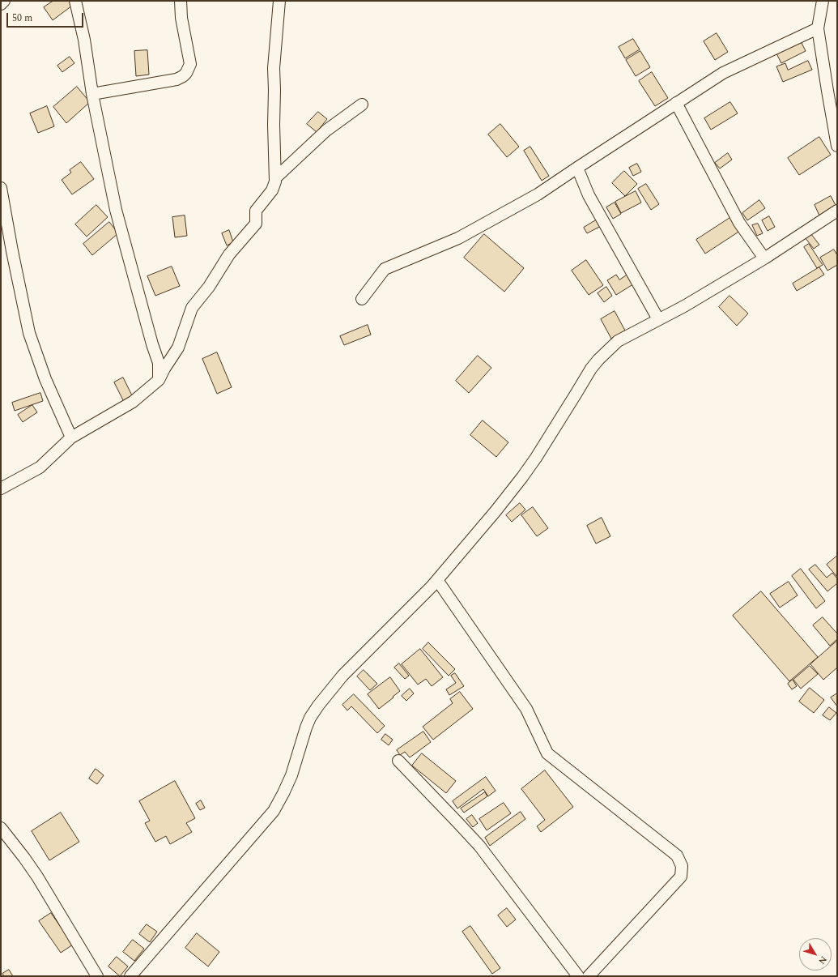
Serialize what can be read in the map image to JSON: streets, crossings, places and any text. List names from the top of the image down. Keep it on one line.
{"scale_bar":"50 m","north":"bottom right"}
